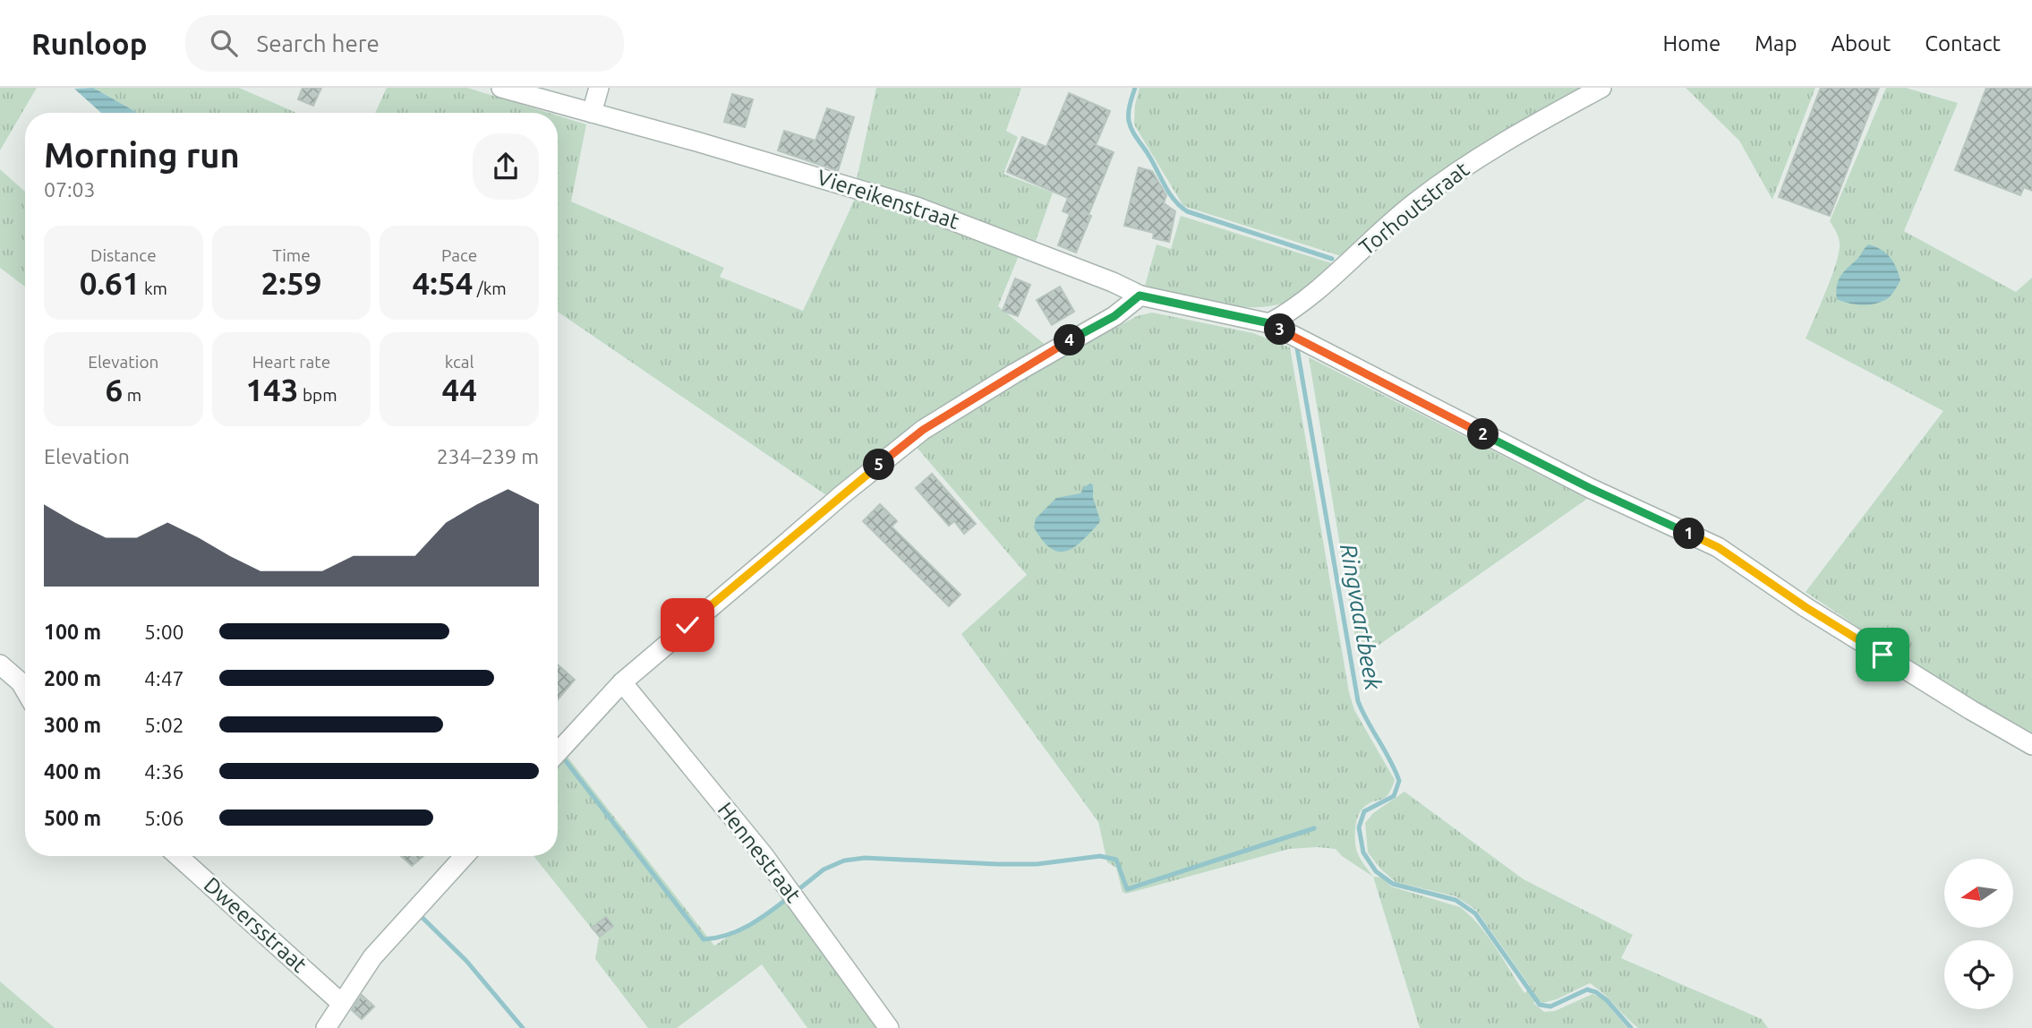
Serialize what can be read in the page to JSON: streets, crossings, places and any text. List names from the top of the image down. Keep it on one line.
{"streets":{"street":["Viereikenstraat","Torhoutstraat","Hennestraat","Dweersstraat"]},"crossings":[["Viereikenstraat","Torhoutstraat"]],"water":["Ringvaartbeek"],"north":"left","page":{"header":"Runloop","search":"Search here","nav":["Home","Map","About","Contact"],"heading":["Morning run","07:03"],"stats":[["Distance","0.61 km"],["Time","2:59"],["Pace","4:54 /km"],["Elevation","6 m"],["Heart rate","143 bpm"],["kcal","44"]],"pins":["3","4","2","5","1"],"chart":["Elevation","234–239 m"],"list":[{"name":"100 m","note":"5:00"},{"name":"200 m","note":"4:47"},{"name":"300 m","note":"5:02"},{"name":"400 m","note":"4:36"},{"name":"500 m","note":"5:06"}]}}
